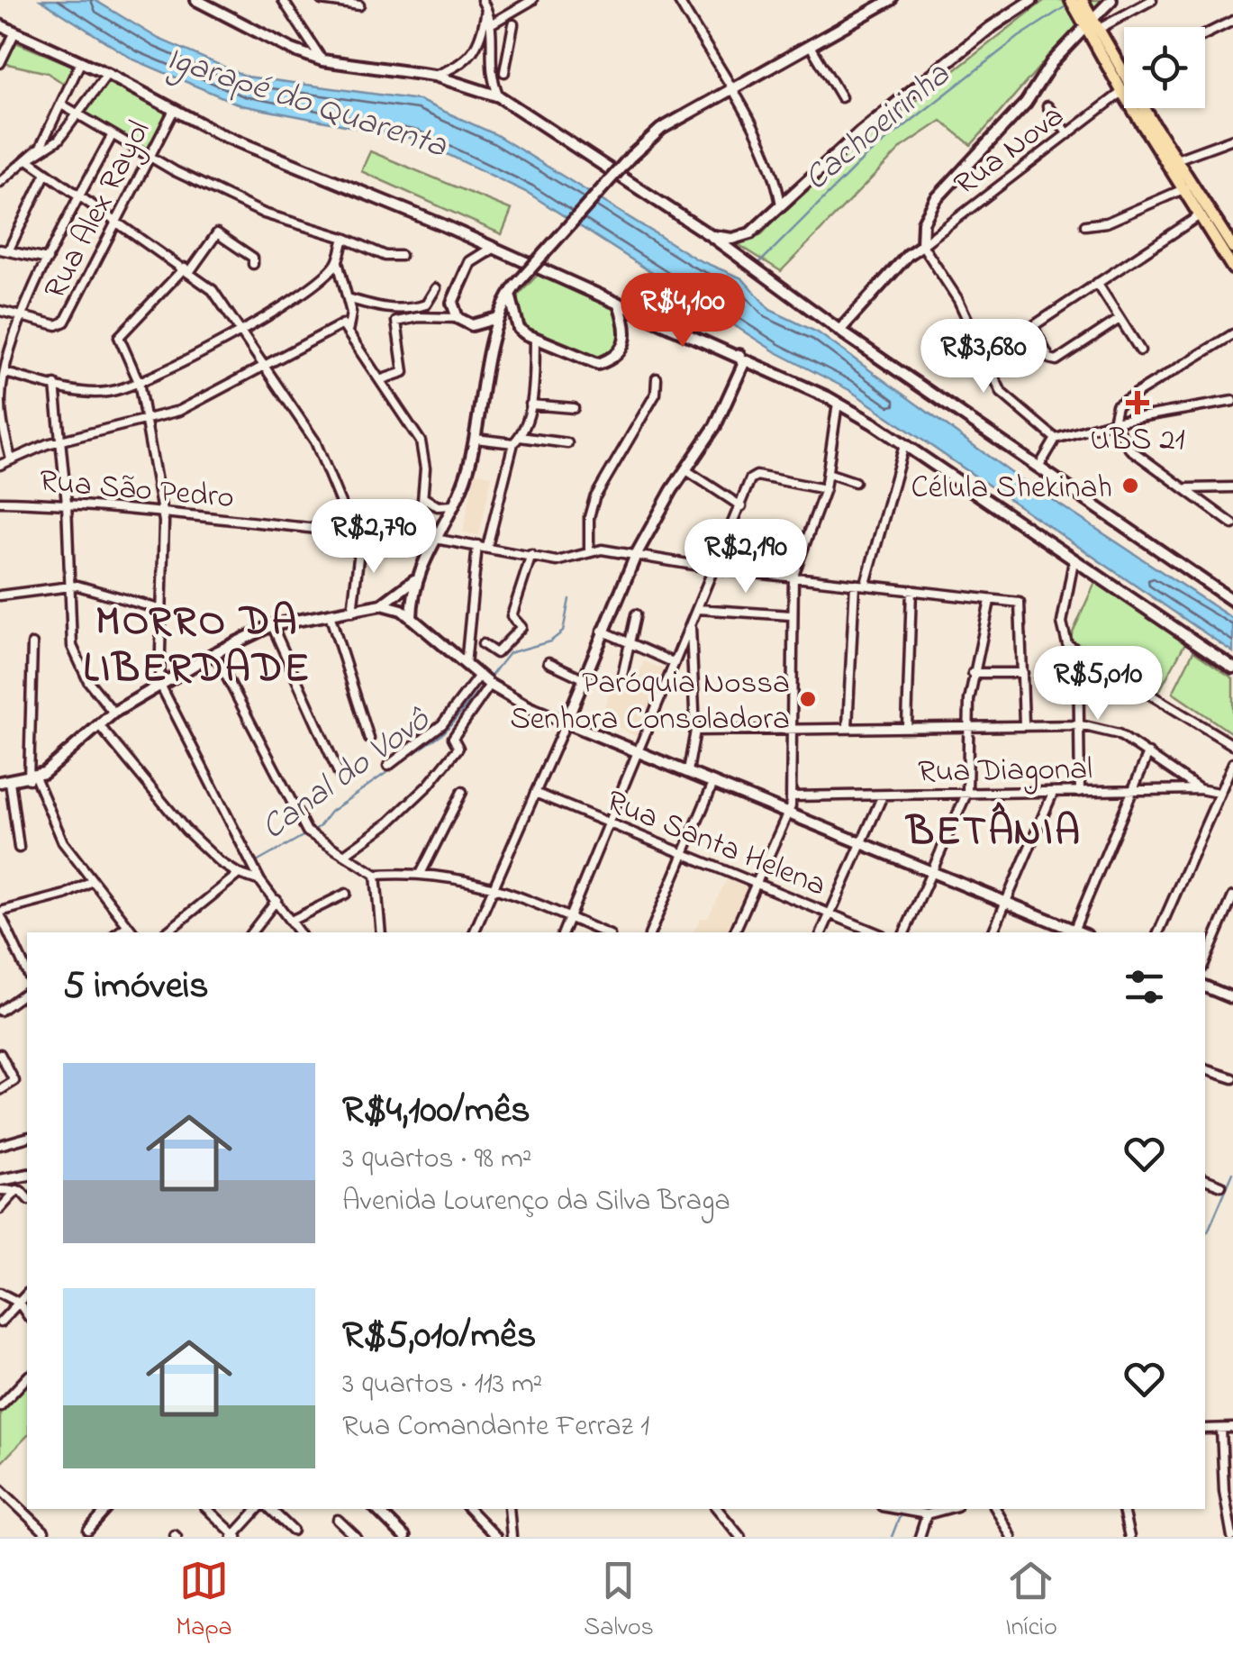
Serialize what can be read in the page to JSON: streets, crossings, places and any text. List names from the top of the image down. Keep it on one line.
{"streets":{"street":["Rua Nova","Rua Alex Rayol","Rua São Pedro","Rua Diagonal","Rua Santa Helena"]},"districts":["MORRO DA LIBERDADE","BETÂNIA"],"water":["Igarapé do Quarenta","Cachoeirinha","Canal do Vovô"],"places":{"health":["UBS 21"],"other":["Célula Shekinah","Paróquia Nossa Senhora Consoladora"]},"page":{"price":["R$4,100","R$3,680","R$2,790","R$2,190","R$5,010"],"heading":"5 imóveis","list":[{"name":"R$4,100/mês","note":"3 quartos · 98 m² · Avenida Lourenço da Silva Braga"},{"name":"R$5,010/mês","note":"3 quartos · 113 m² · Rua Comandante Ferraz 1"}],"tabs":["Mapa","Salvos","Início"]}}
